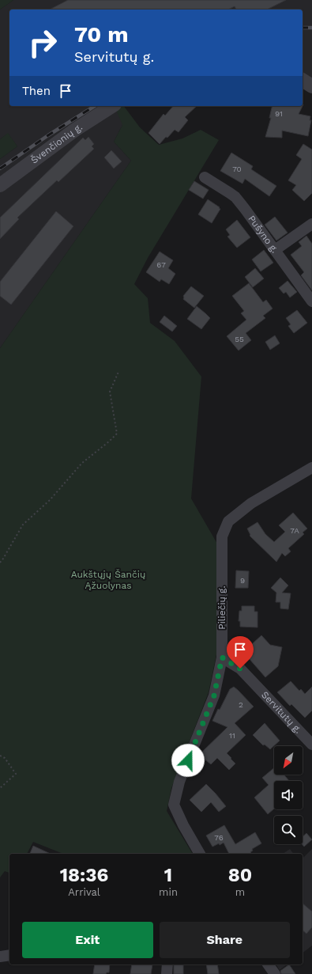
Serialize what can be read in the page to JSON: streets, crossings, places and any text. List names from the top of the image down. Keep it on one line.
{"streets":{"street":["Švenčionių g.","Pušyno g.","Piliečių g.","Servitutų g."]},"crossings":[["Piliečių g.","Servitutų g."]],"parks":["Aukštųjų Šančių Ąžuolynas"],"house_numbers":["91","70","67","55","7A","9","2","11","76"],"north":"bottom left","page":{"turn":["70 m","Servitutų g."],"then":"Then","eta":["18:36","Arrival","1","min","80","m"],"buttons":["Exit","Share"]}}
